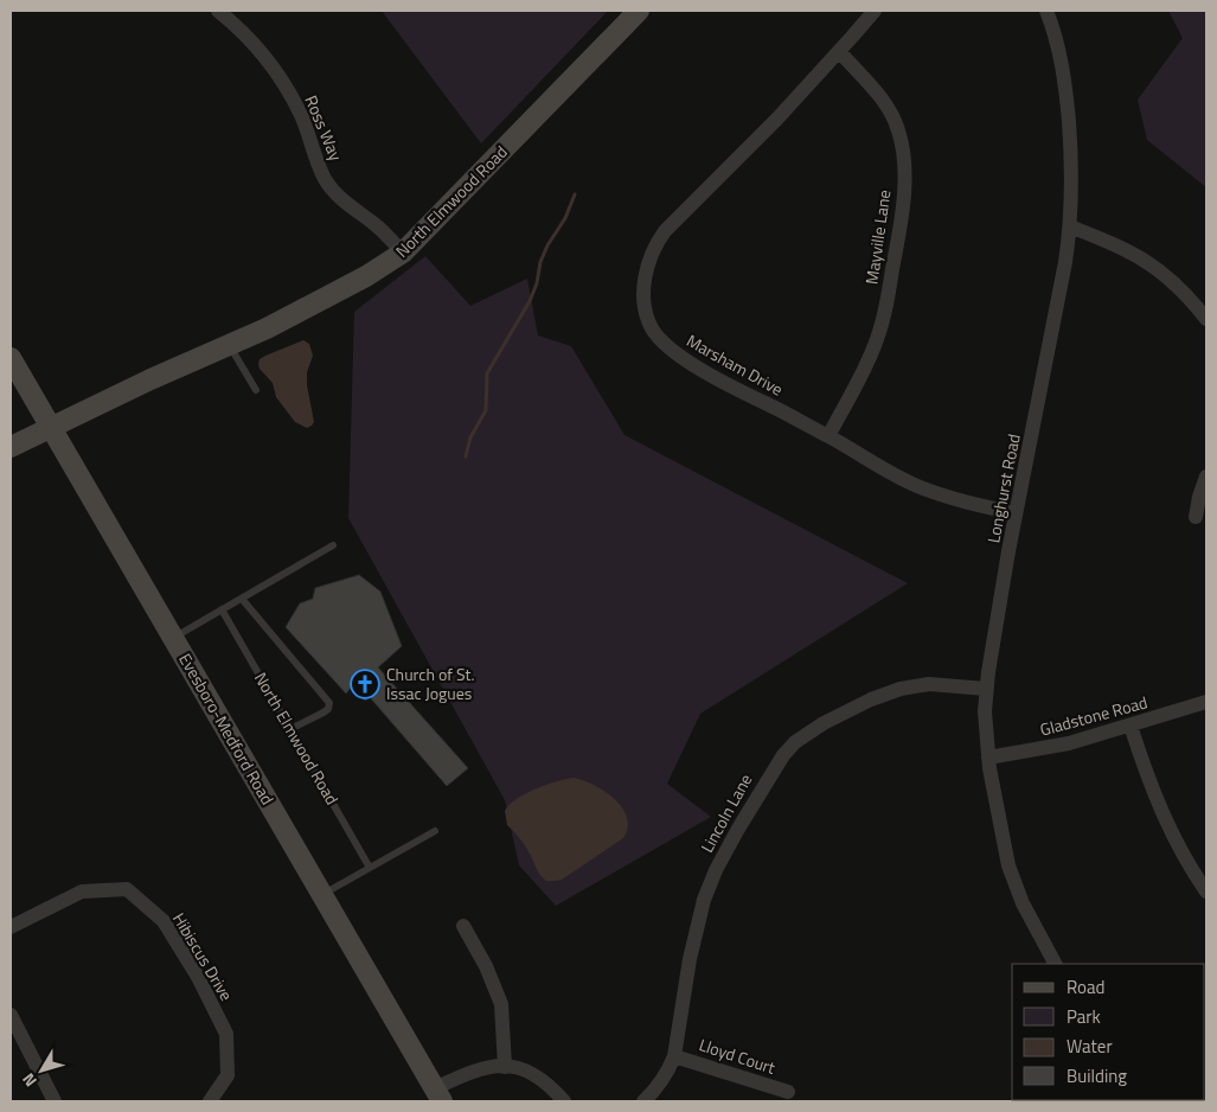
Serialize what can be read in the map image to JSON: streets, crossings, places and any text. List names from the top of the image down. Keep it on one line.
{"streets":{"street":["Ross Way","North Elmwood Road","Mayville Lane","Marsham Drive","Longhurst Road","Gladstone Road","Evesboro-Medford Road","Lincoln Lane","Hibiscus Drive","Lloyd Court"]},"crossings":[["Ross Way","North Elmwood Road"],["North Elmwood Road","Evesboro-Medford Road"],["Mayville Lane","Marsham Drive"],["Marsham Drive","Longhurst Road"],["Longhurst Road","Gladstone Road"],["Longhurst Road","Lincoln Lane"],["Lincoln Lane","Lloyd Court"]],"places":{"church":["Church of St. Issac Jogues"]},"legend":["Road","Park","Water","Building"],"north":"bottom left"}
